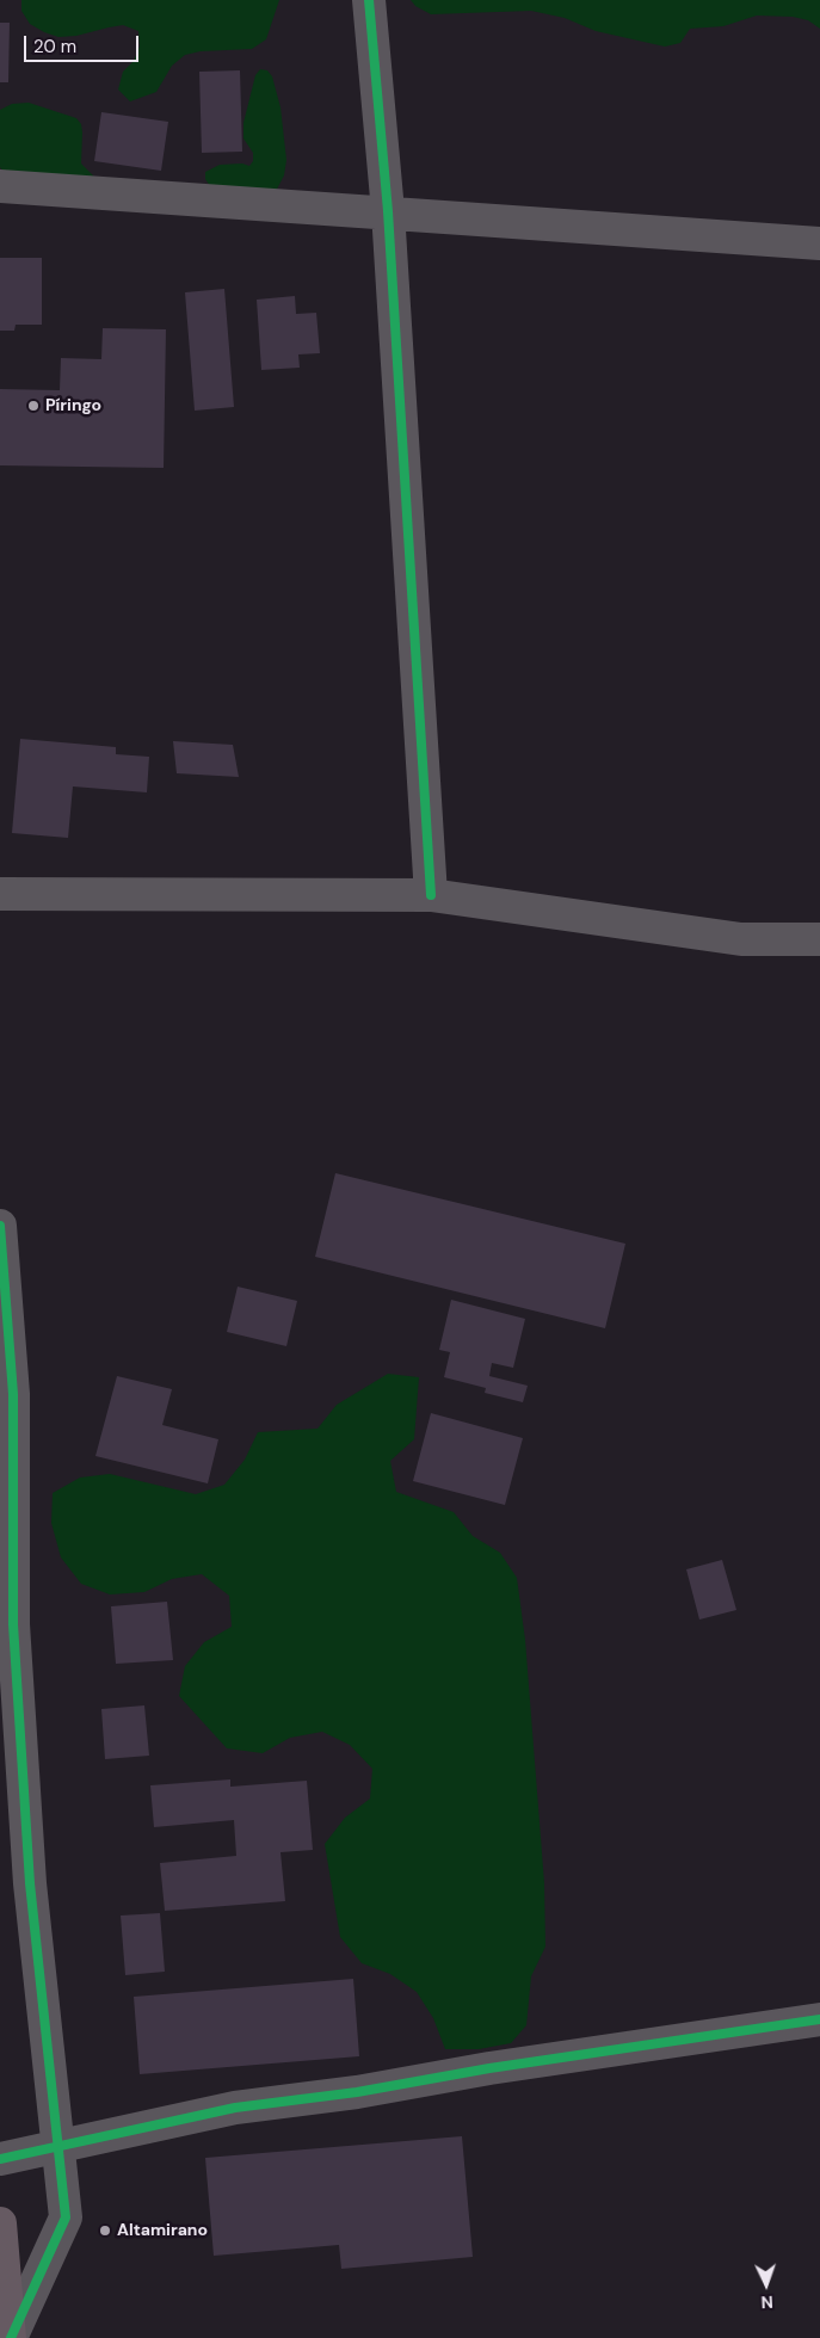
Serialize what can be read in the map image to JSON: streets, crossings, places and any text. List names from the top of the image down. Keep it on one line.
{"places":["Píringo","Altamirano"],"scale_bar":"20 m","north":"bottom"}
